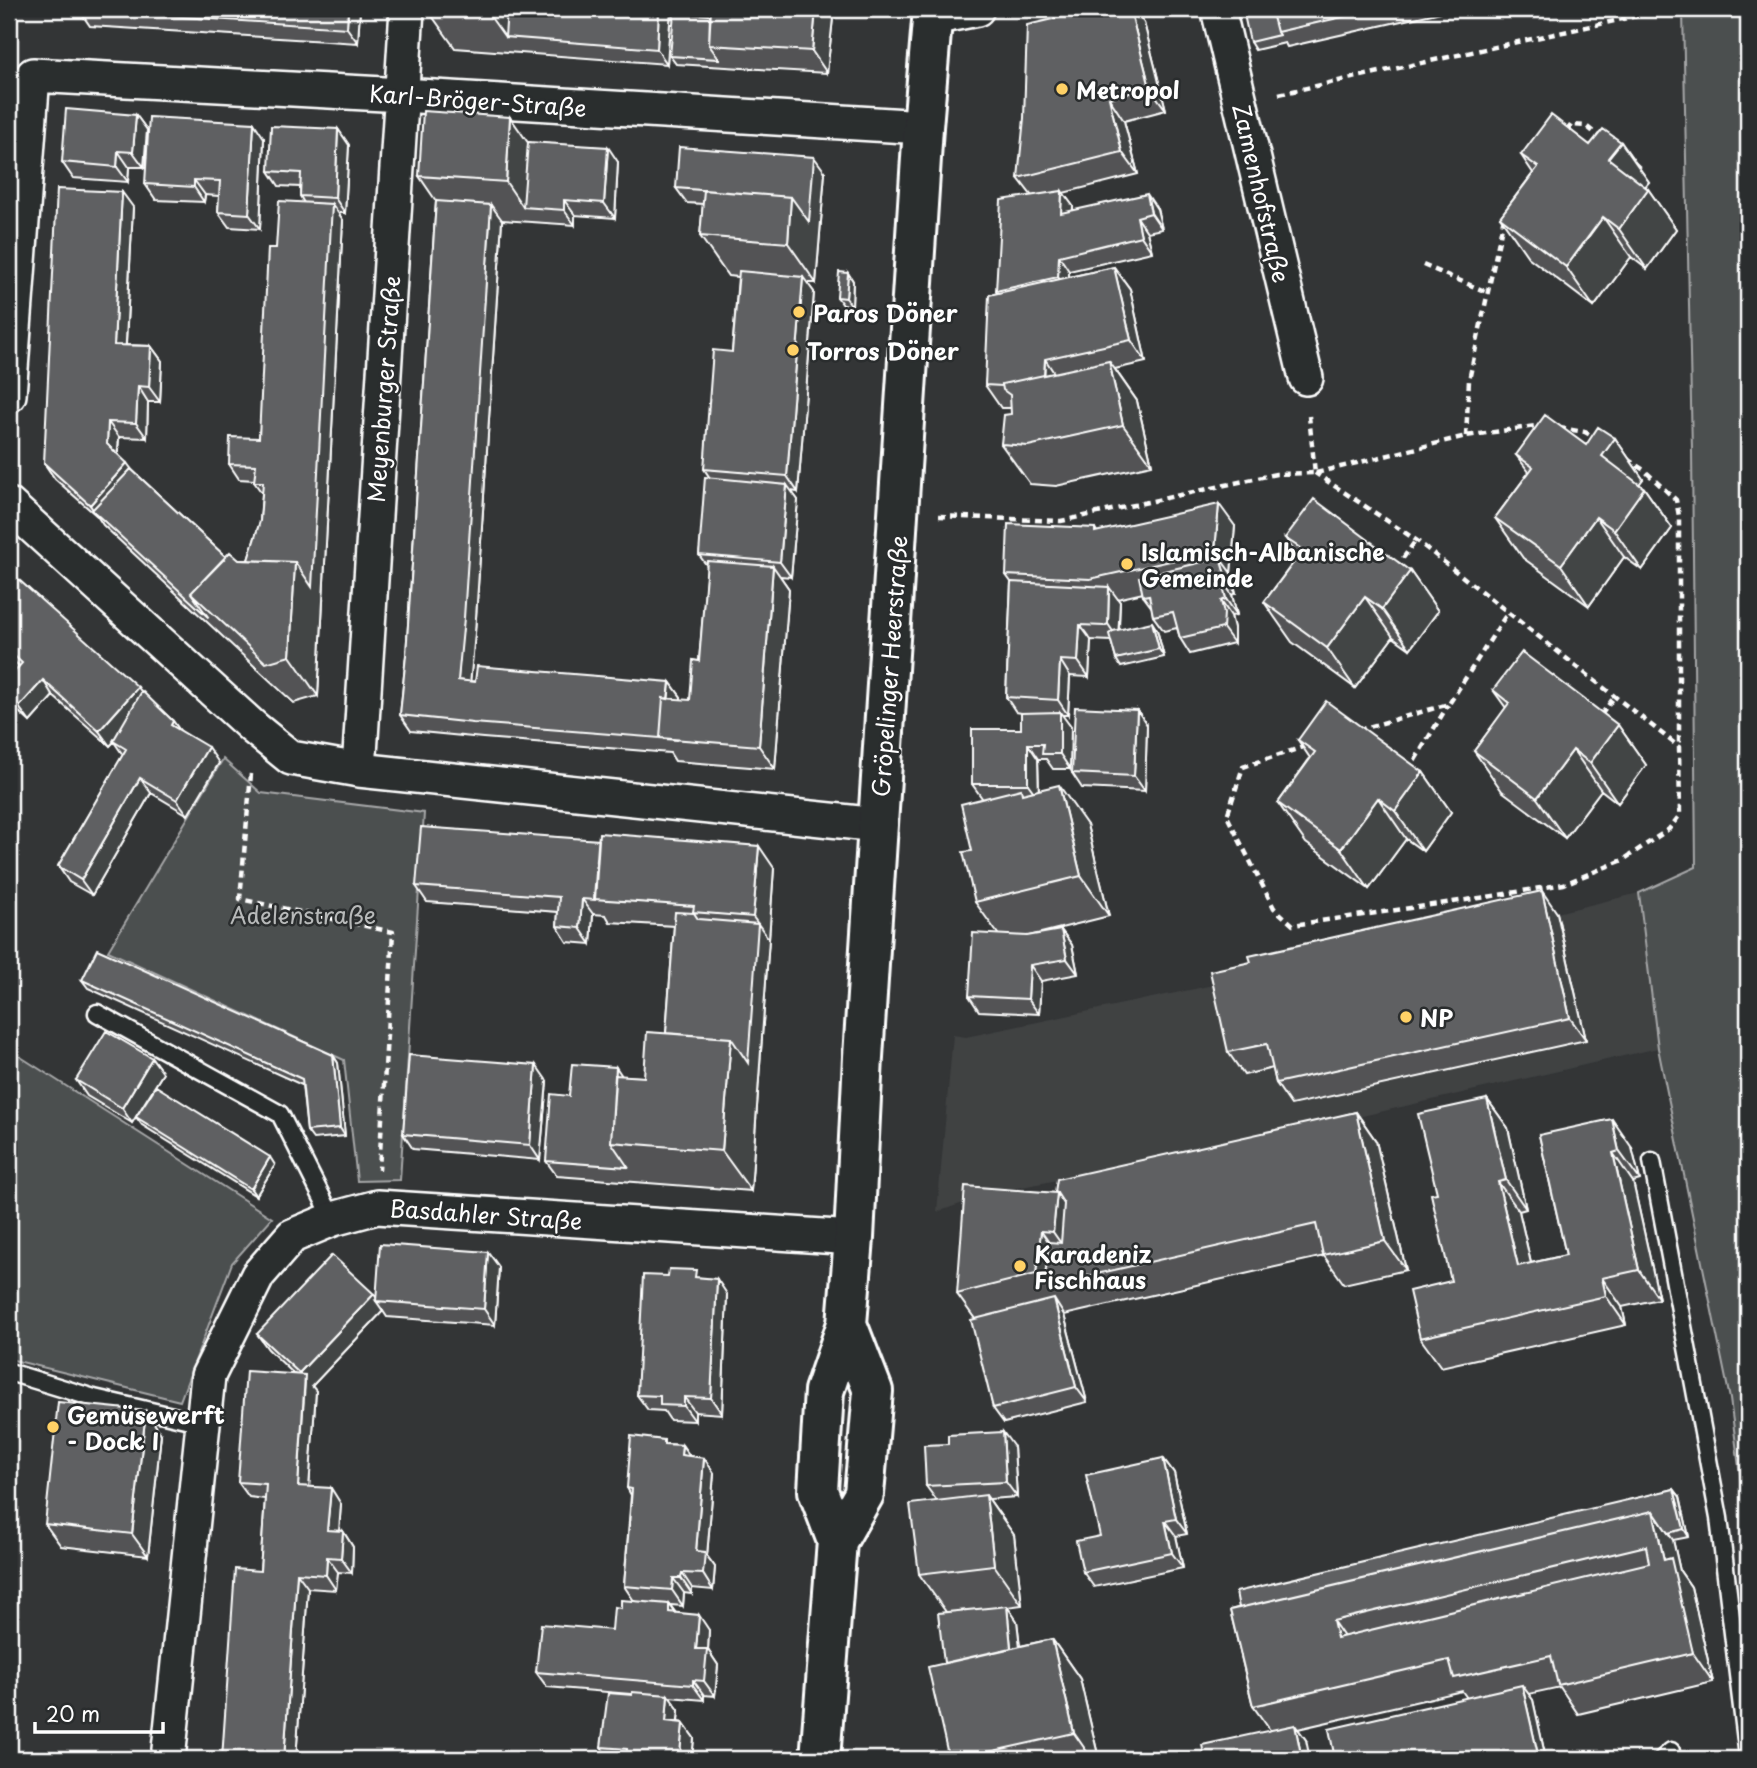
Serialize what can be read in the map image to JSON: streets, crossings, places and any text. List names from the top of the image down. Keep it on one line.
{"streets":{"main road":["Gröpelinger Heerstraße"],"street":["Karl-Bröger-Straße","Zamenhofstraße","Meyenburger Straße","Basdahler Straße"]},"crossings":[["Karl-Bröger-Straße","Meyenburger Straße"],["Karl-Bröger-Straße","Gröpelinger Heerstraße"],["Gröpelinger Heerstraße","Basdahler Straße"]],"parks":["Adelenstraße"],"places":["Metropol","Paros Döner","Torros Döner","Islamisch-Albanische Gemeinde","NP","Karadeniz Fischhaus","Gemüsewerft - Dock I"],"scale_bar":"20 m"}
